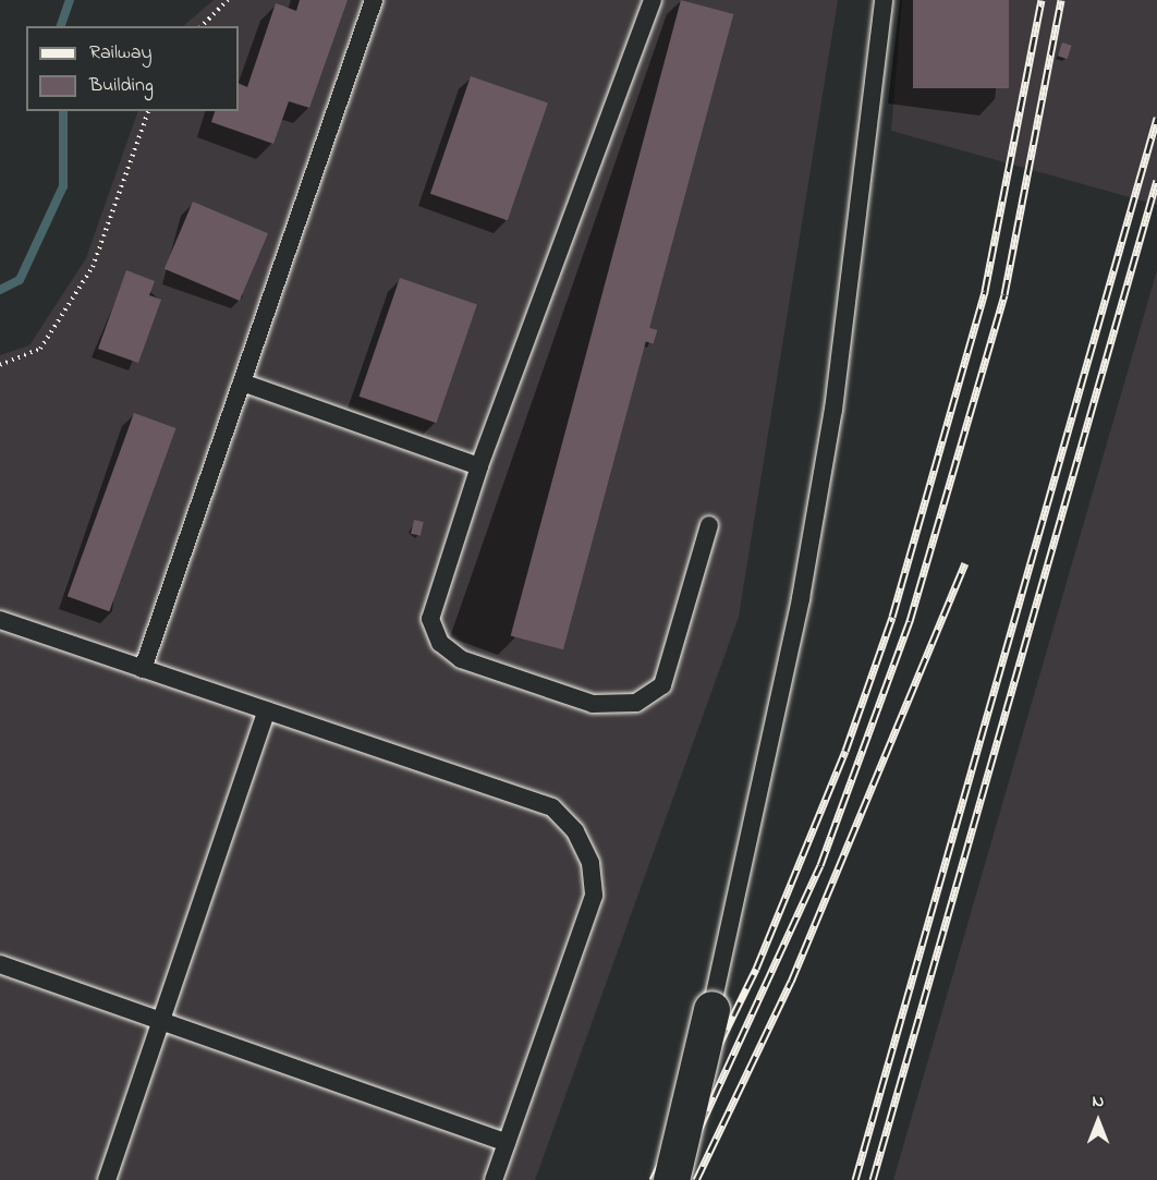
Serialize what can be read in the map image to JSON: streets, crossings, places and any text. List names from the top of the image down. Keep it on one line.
{"legend":["Railway","Building"],"north":"top"}
